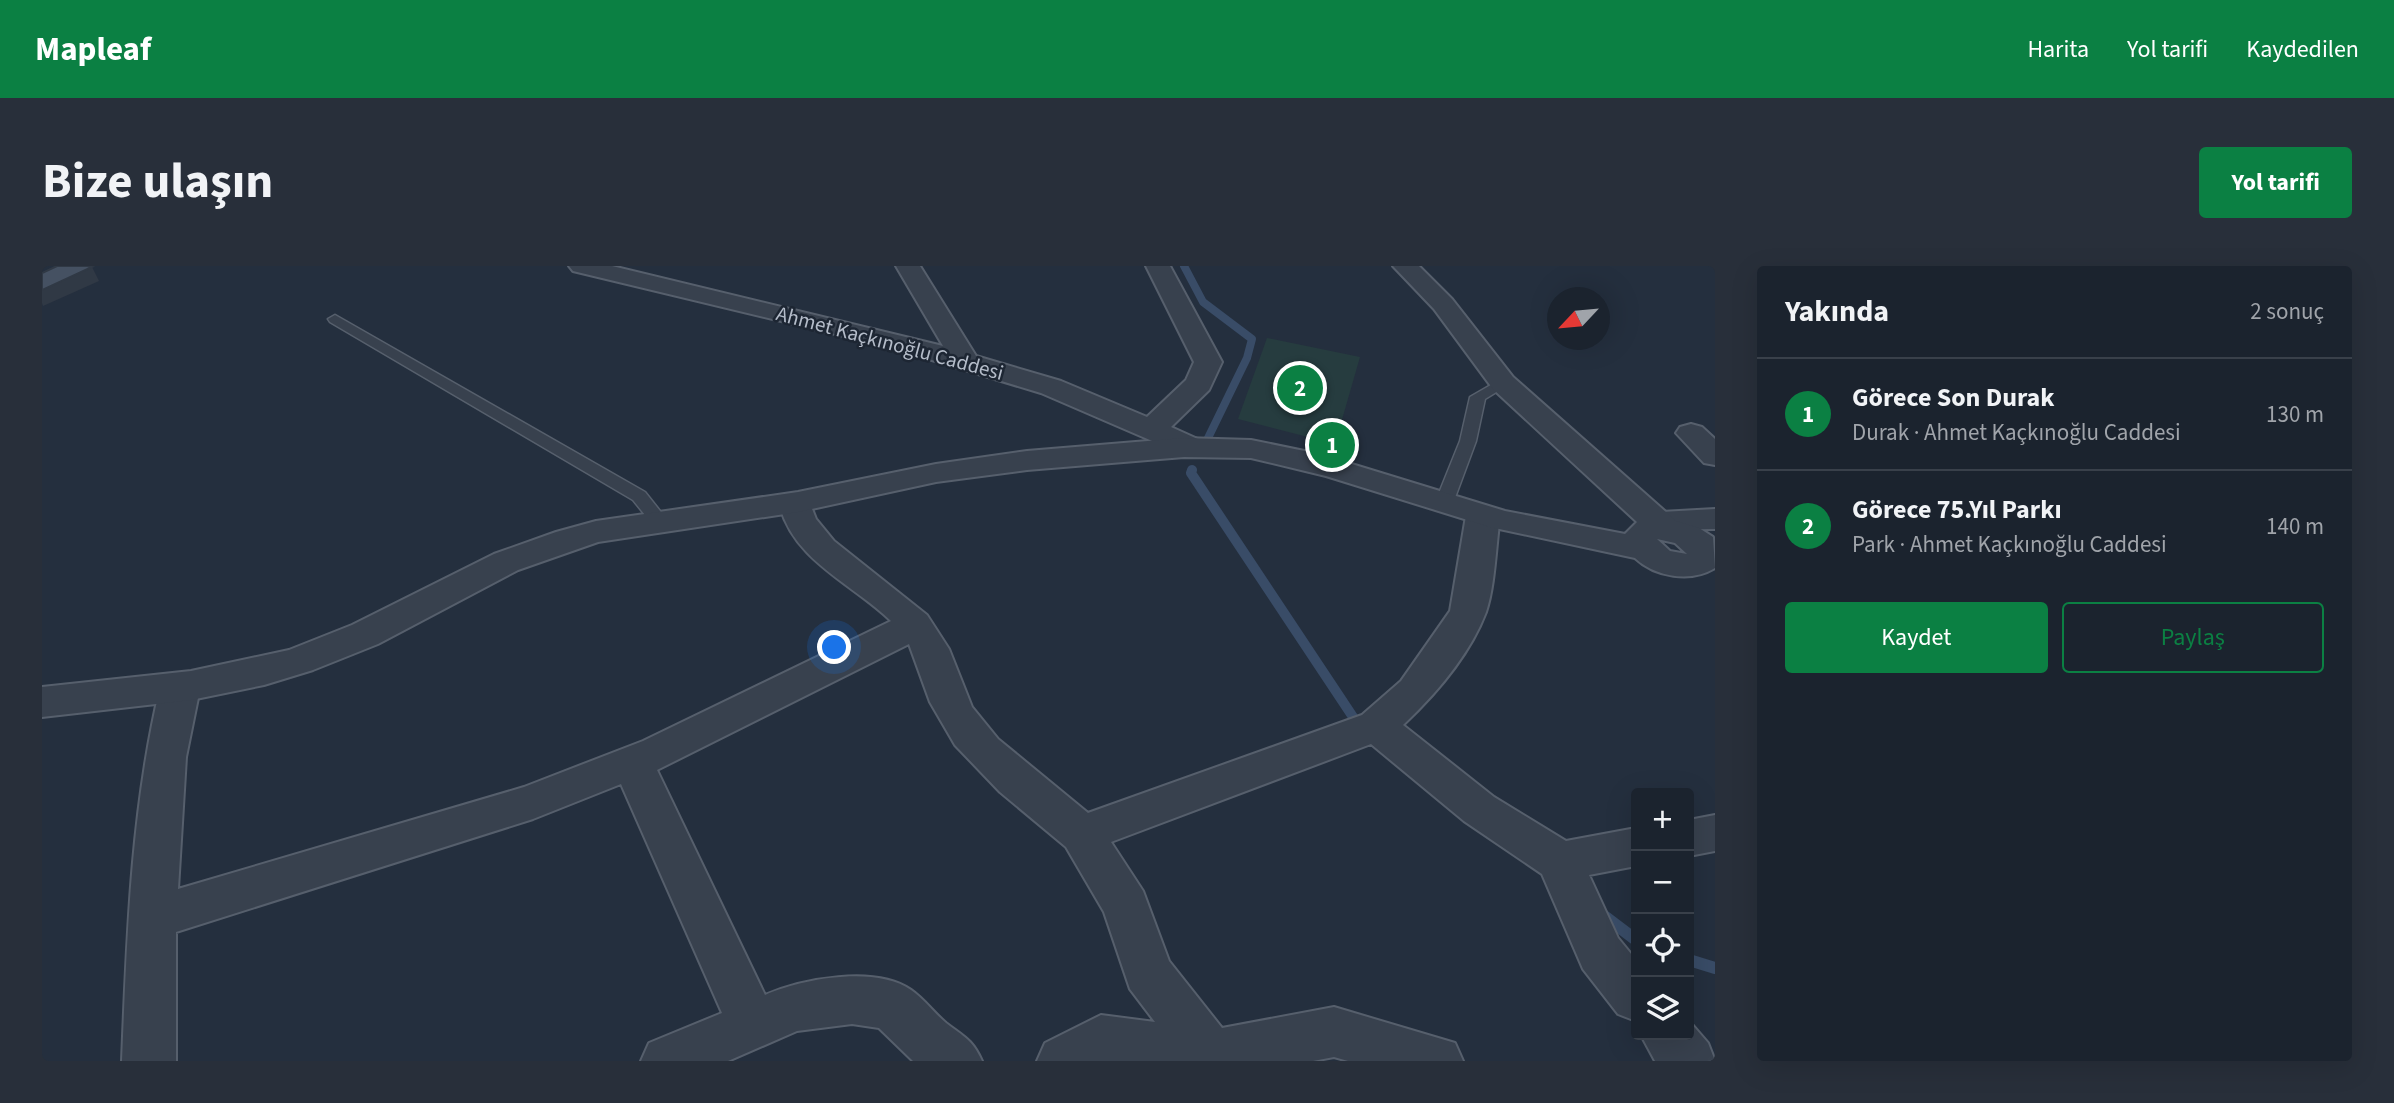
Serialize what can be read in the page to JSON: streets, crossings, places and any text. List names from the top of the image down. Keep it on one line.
{"streets":{"street":["Ahmet Kaçkınoğlu Caddesi"]},"north":"bottom left","page":{"header":"Mapleaf","nav":["Harita","Yol tarifi","Kaydedilen"],"title":"Bize ulaşın","buttons":["Yol tarifi",["Kaydet","Paylaş"]],"heading":["Yakında","2 sonuç"],"list":[{"mark":"1","name":"Görece Son Durak","note":"Durak · Ahmet Kaçkınoğlu Caddesi","value":"130 m"},{"mark":"2","name":"Görece 75.Yıl Parkı","note":"Park · Ahmet Kaçkınoğlu Caddesi","value":"140 m"}],"pins":["2","1"],"map_buttons":["+","−"]}}
